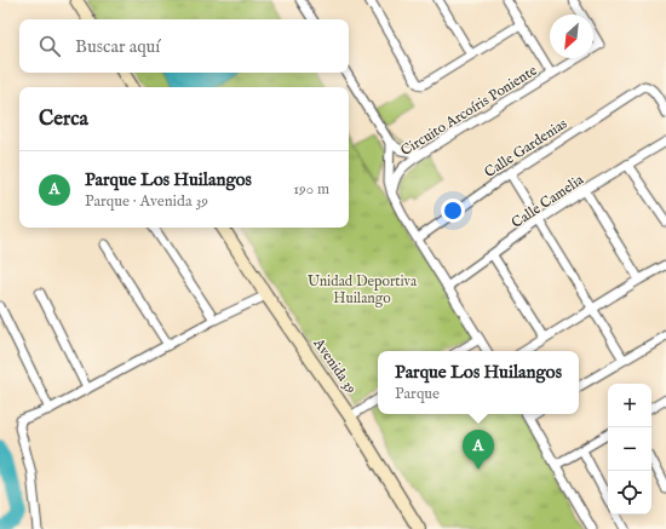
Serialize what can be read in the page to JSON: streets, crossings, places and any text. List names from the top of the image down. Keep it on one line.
{"streets":{"street":["Circuito Arcoíris Poniente","Calle Gardenias","Calle Camelia","Avenida 39"]},"parks":["Unidad Deportiva Huilango"],"north":"bottom left","page":{"search":"Buscar aquí","heading":"Cerca","list":[{"mark":"A","name":"Parque Los Huilangos","note":"Parque · Avenida 39","value":"190 m"}],"popup":["Parque Los Huilangos","Parque"],"map_buttons":["+","−"],"pins":"A"}}
